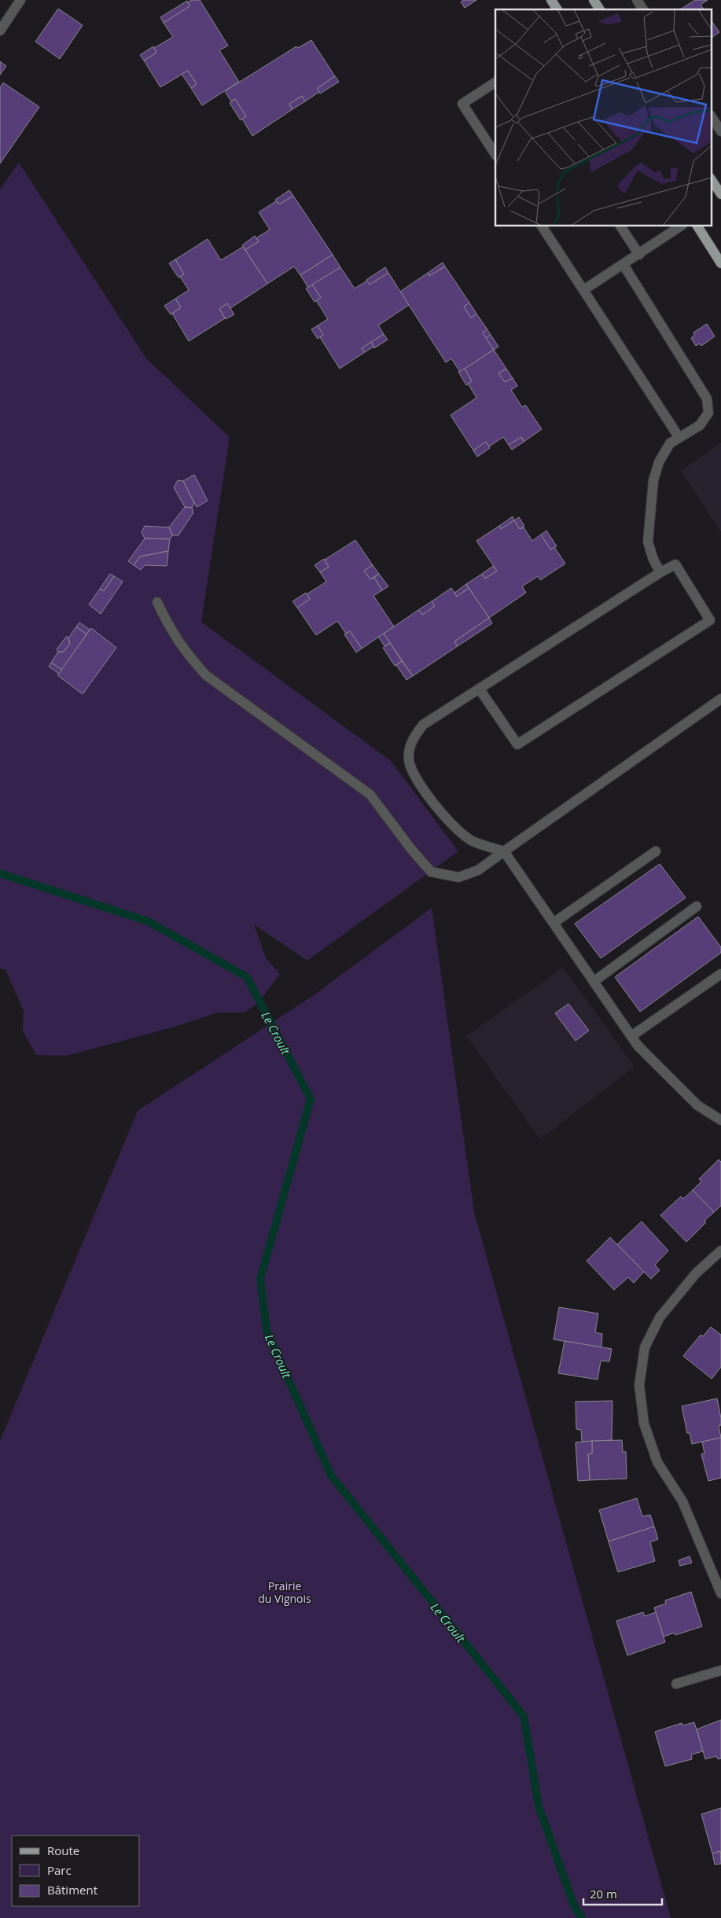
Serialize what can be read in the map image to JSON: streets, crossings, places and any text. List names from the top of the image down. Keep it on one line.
{"water":["Le Croult"],"parks":["Prairie du Vignois"],"legend":["Route","Parc","Bâtiment"],"scale_bar":"20 m"}
